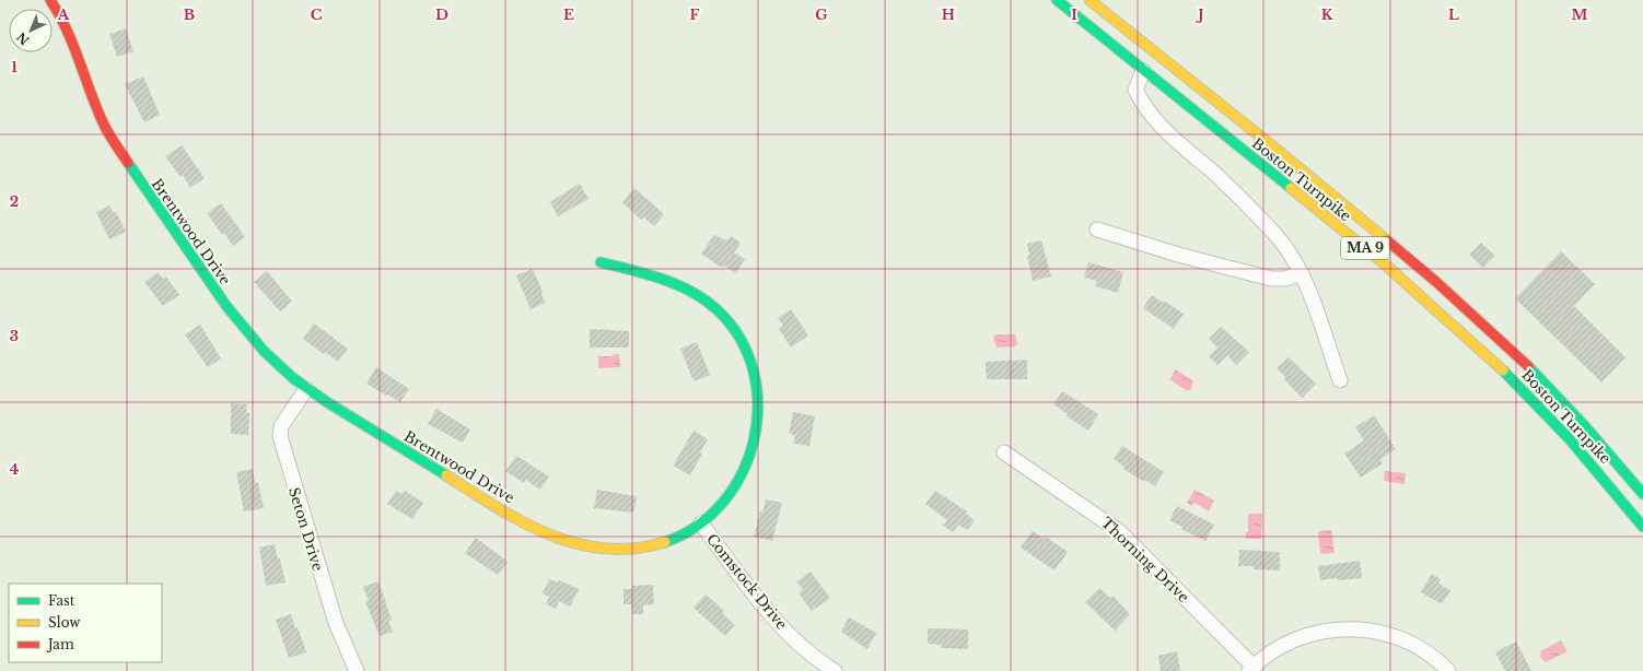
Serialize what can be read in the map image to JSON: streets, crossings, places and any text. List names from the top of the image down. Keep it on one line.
{"streets":{"main road":["Boston Turnpike","Brentwood Drive","MA 9"],"street":["Seton Drive","Thorning Drive","Comstock Drive"]},"crossings":[["Brentwood Drive","Seton Drive"],["Brentwood Drive","Comstock Drive"]],"legend":["Fast","Slow","Jam"],"north":"bottom left","grid":{"columns":["A","B","C","D","E","F","G","H","I","J","K","L","M"],"rows":["1","2","3","4"]}}
